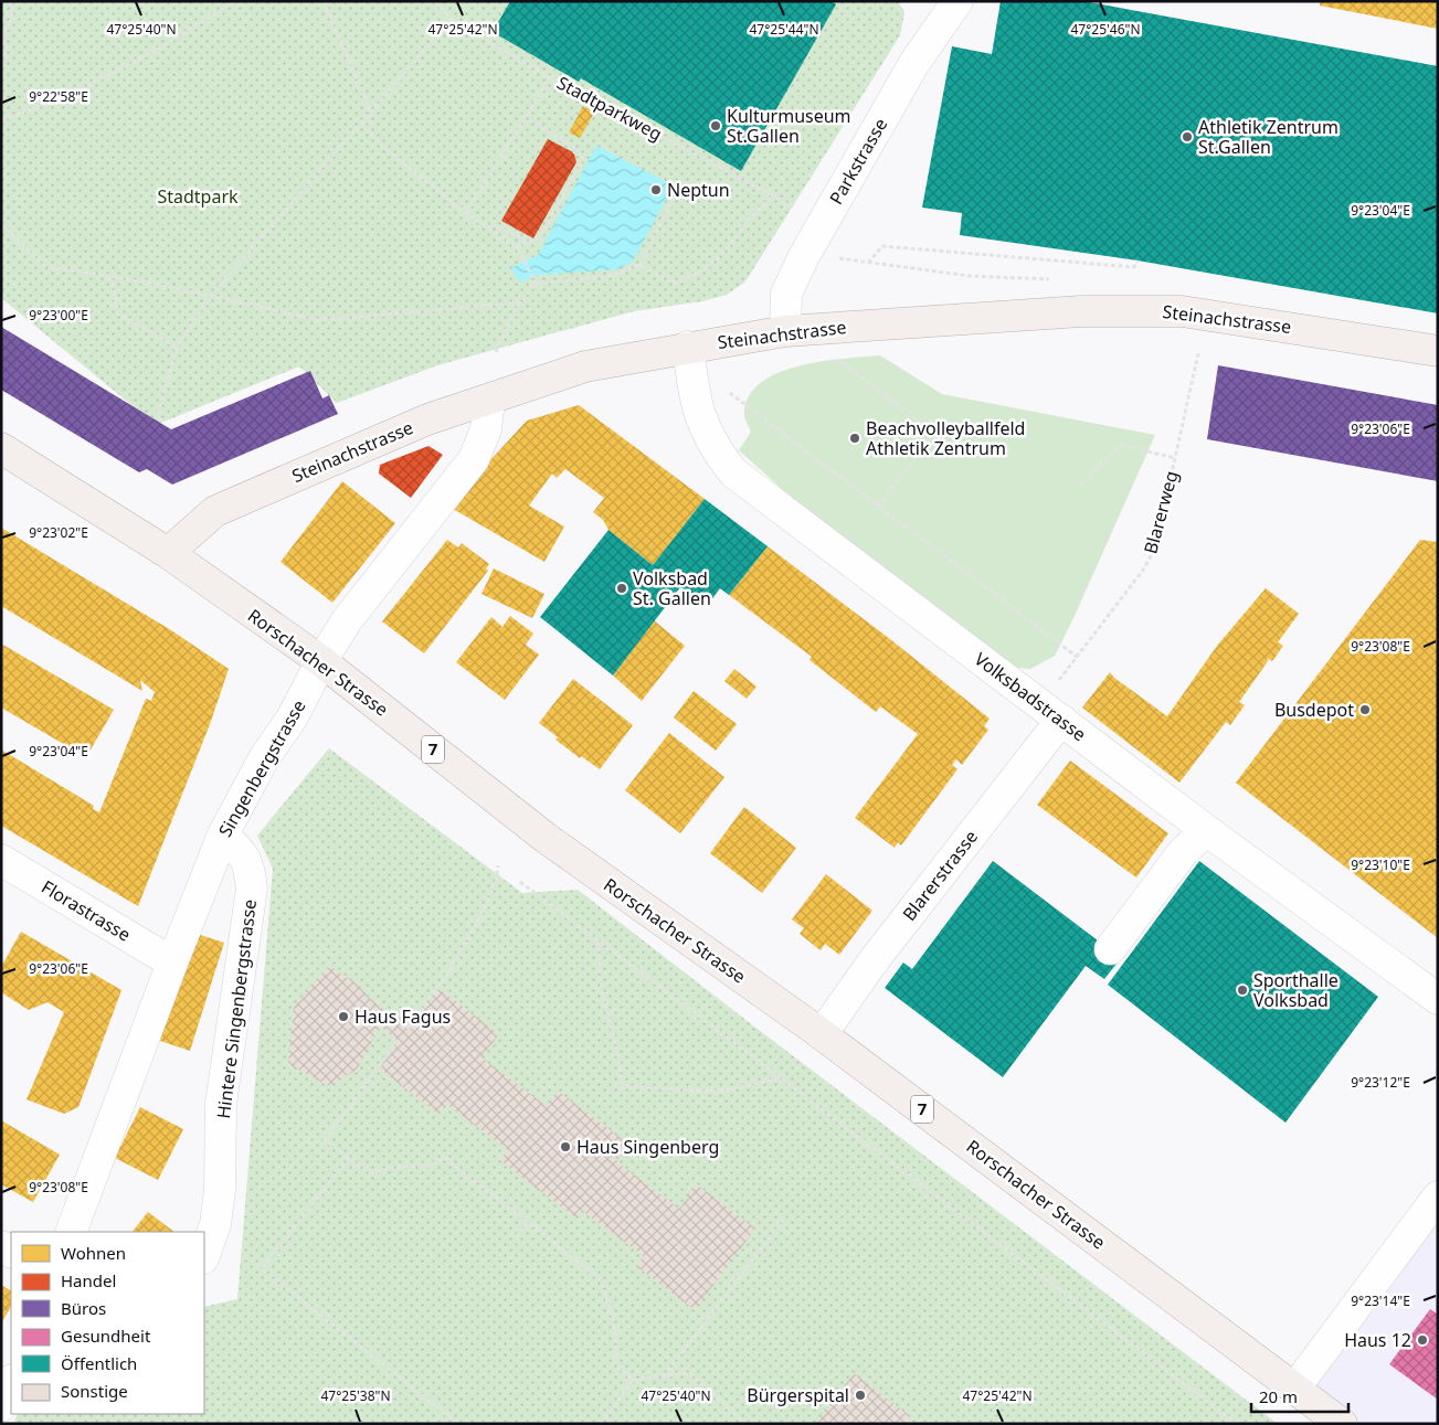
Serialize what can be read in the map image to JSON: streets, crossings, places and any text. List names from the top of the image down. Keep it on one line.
{"streets":{"main road":["Steinachstrasse","Rorschacher Strasse","7"],"street":["Parkstrasse","Volksbadstrasse","Singenbergstrasse","Blarerstrasse","Florastrasse","Hintere Singenbergstrasse"],"path":["Stadtparkweg","Blarerweg"]},"crossings":[["Parkstrasse","Steinachstrasse"],["Steinachstrasse","Rorschacher Strasse"],["Steinachstrasse","Volksbadstrasse"],["Steinachstrasse","Singenbergstrasse"],["Blarerweg","Volksbadstrasse"],["Blarerweg","Blarerstrasse"],["Rorschacher Strasse","Singenbergstrasse"],["Rorschacher Strasse","Blarerstrasse"],["Volksbadstrasse","Blarerstrasse"],["Singenbergstrasse","Florastrasse"],["Singenbergstrasse","Hintere Singenbergstrasse"]],"parks":["Stadtpark"],"places":["Kulturmuseum St.Gallen","Athletik Zentrum St.Gallen","Neptun","Beachvolleyballfeld Athletik Zentrum","Volksbad St. Gallen","Busdepot","Sporthalle Volksbad","Haus Fagus","Haus Singenberg","Haus 12","Bürgerspital"],"legend":["Wohnen","Handel","Büros","Gesundheit","Öffentlich","Sonstige"],"scale_bar":"20 m","coordinates":["47°25'40\"N","47°25'42\"N","47°25'44\"N","47°25'46\"N","9°22'58\"E","9°23'04\"E","9°23'00\"E","9°23'06\"E","9°23'02\"E","9°23'08\"E","9°23'10\"E","9°23'12\"E","9°23'14\"E","47°25'38\"N"]}
